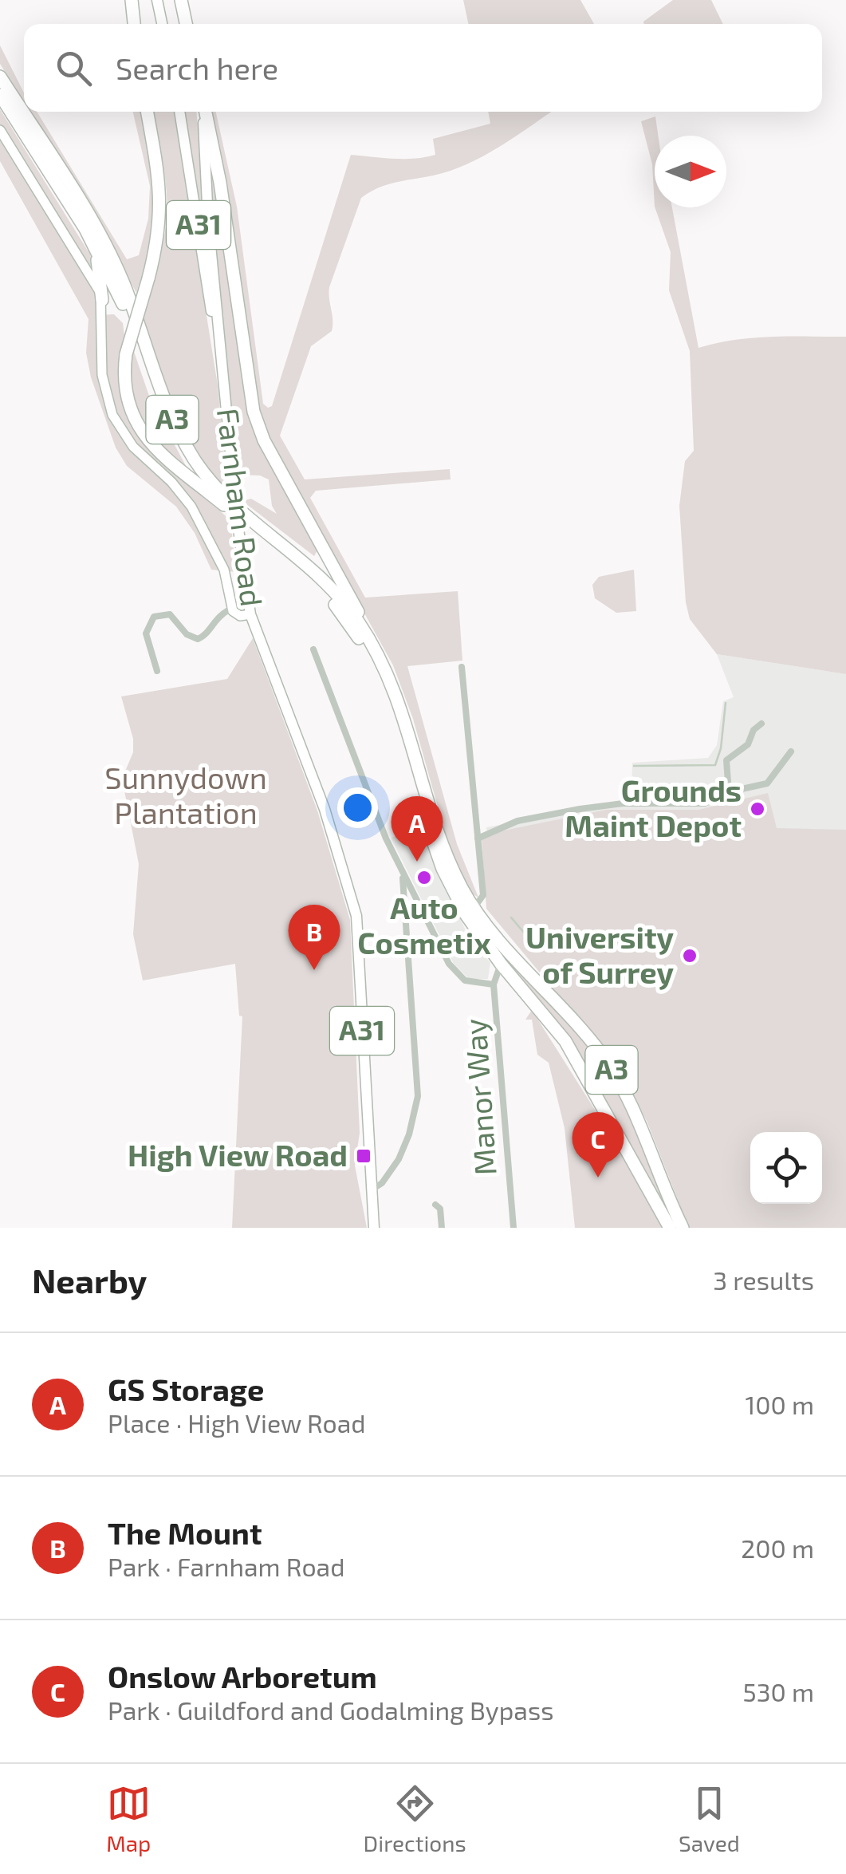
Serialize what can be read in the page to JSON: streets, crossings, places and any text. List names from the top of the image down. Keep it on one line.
{"streets":{"highway":["A31","A3"],"main road":["Farnham Road"],"street":["Manor Way"]},"crossings":[["A31","A3"],["A3","Manor Way"]],"parks":["Sunnydown Plantation"],"places":{"other":["Grounds Maint Depot","Auto Cosmetix","University of Surrey"],"transit":["High View Road"]},"north":"right","page":{"search":"Search here","pins":["A","B","C"],"heading":["Nearby","3 results"],"list":[{"mark":"A","name":"GS Storage","note":"Place · High View Road","value":"100 m"},{"mark":"B","name":"The Mount","note":"Park · Farnham Road","value":"200 m"},{"mark":"C","name":"Onslow Arboretum","note":"Park · Guildford and Godalming Bypass","value":"530 m"}],"nav":["Map","Directions","Saved"]}}
